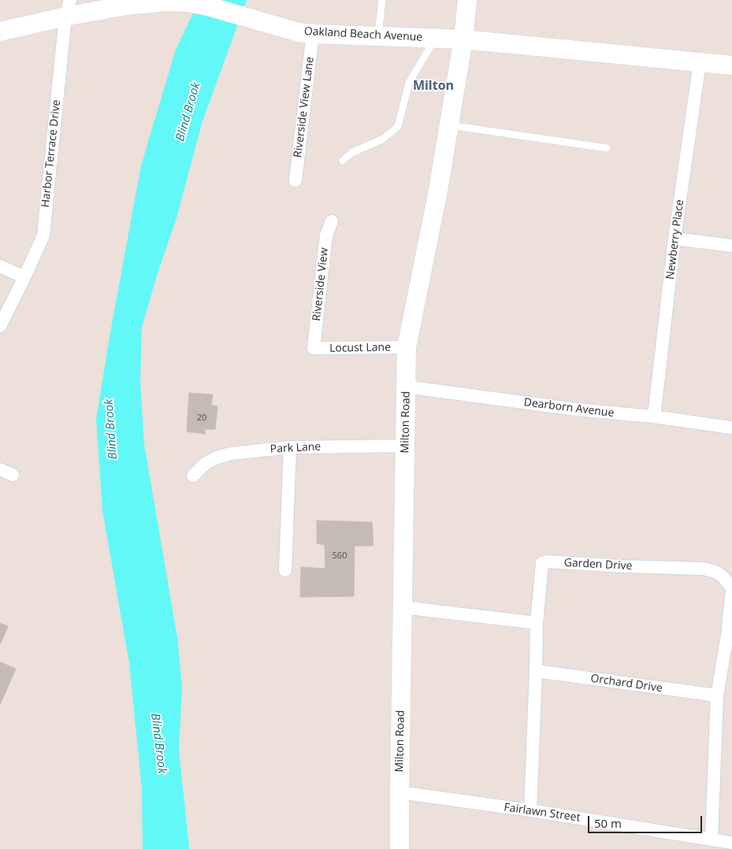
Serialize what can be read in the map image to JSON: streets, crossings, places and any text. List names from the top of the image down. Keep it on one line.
{"streets":{"street":["Oakland Beach Avenue","Riverside View Lane","Harbor Terrace Drive","Newberry Place","Riverside View","Locust Lane","Dearborn Avenue","Milton Road","Park Lane","Garden Drive","Orchard Drive","Fairlawn Street"]},"crossings":[["Oakland Beach Avenue","Riverside View Lane"],["Oakland Beach Avenue","Harbor Terrace Drive"],["Oakland Beach Avenue","Newberry Place"],["Oakland Beach Avenue","Milton Road"],["Newberry Place","Dearborn Avenue"],["Riverside View","Locust Lane"],["Locust Lane","Milton Road"],["Dearborn Avenue","Milton Road"],["Milton Road","Park Lane"],["Milton Road","Fairlawn Street"],["Garden Drive","Orchard Drive"],["Garden Drive","Fairlawn Street"]],"districts":["Milton"],"water":["Blind Brook"],"house_numbers":["20","560"],"scale_bar":"50 m"}
